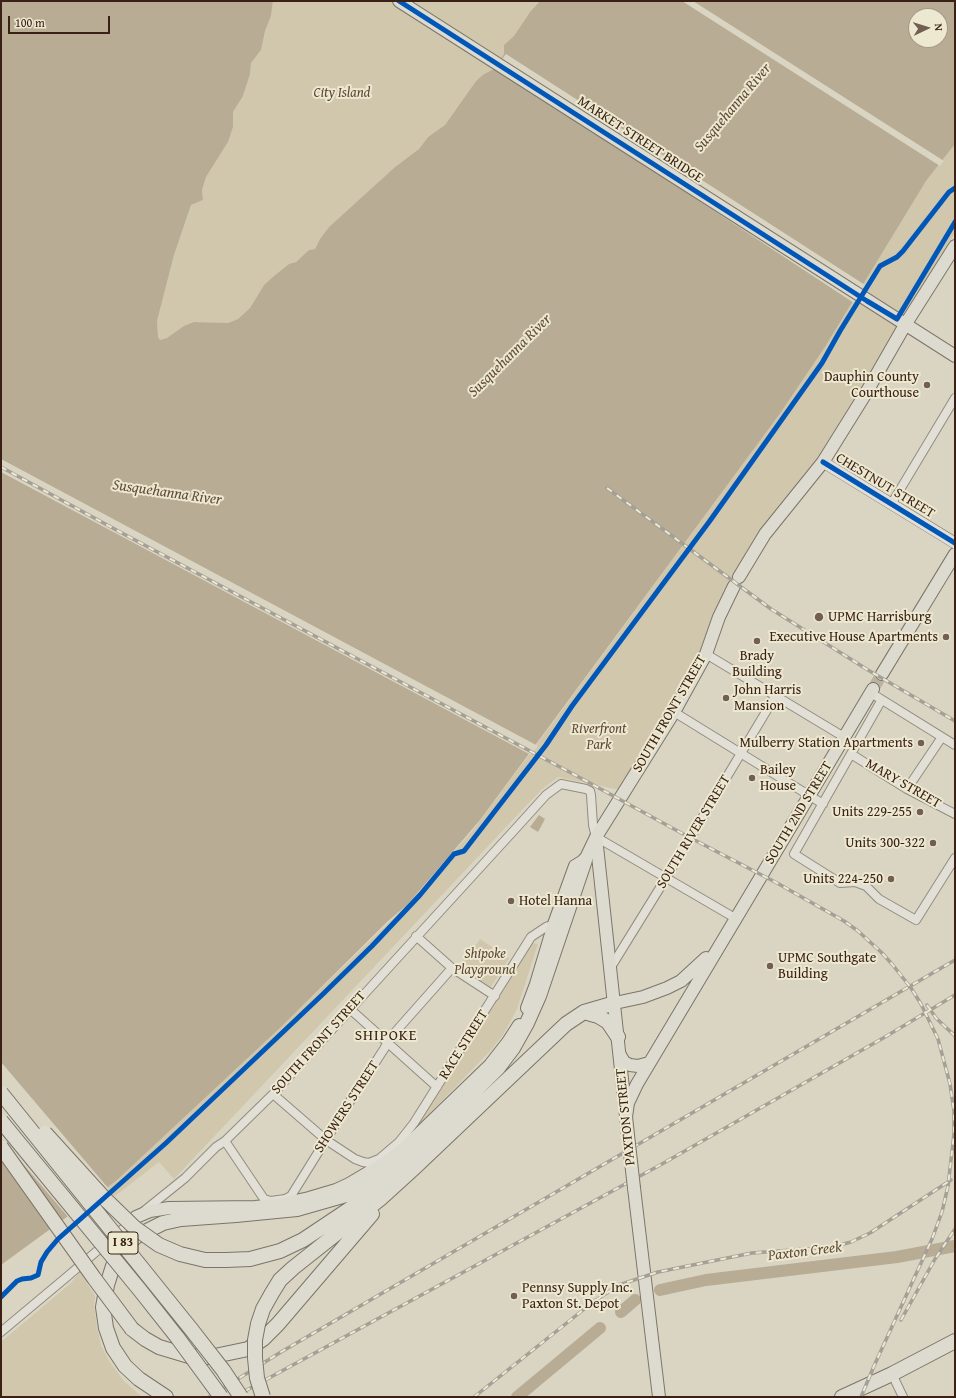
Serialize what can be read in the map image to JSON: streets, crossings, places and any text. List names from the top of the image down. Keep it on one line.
{"streets":{"highway":["I 83"],"main road":["MARKET STREET BRIDGE","CHESTNUT STREET","SOUTH FRONT STREET","SOUTH 2ND STREET","PAXTON STREET"],"street":["MARY STREET","SOUTH RIVER STREET","RACE STREET","SHOWERS STREET"]},"crossings":[["MARKET STREET BRIDGE","SOUTH FRONT STREET"],["CHESTNUT STREET","SOUTH FRONT STREET"],["SOUTH FRONT STREET","RACE STREET"],["SOUTH FRONT STREET","SHOWERS STREET"],["SOUTH FRONT STREET","PAXTON STREET"],["SOUTH 2ND STREET","PAXTON STREET"],["SOUTH RIVER STREET","PAXTON STREET"],["RACE STREET","SHOWERS STREET"]],"districts":["SHIPOKE"],"water":["Susquehanna River","Paxton Creek"],"parks":["City Island","Riverfront Park","Shipoke Playground"],"places":["Dauphin County Courthouse","UPMC Harrisburg","Executive House Apartments","Brady Building","John Harris Mansion","Mulberry Station Apartments","Bailey House","Units 229-255","Units 300-322","Units 224-250","Hotel Hanna","UPMC Southgate Building","Pennsy Supply Inc. Paxton St. Depot"],"scale_bar":"100 m","north":"right"}
